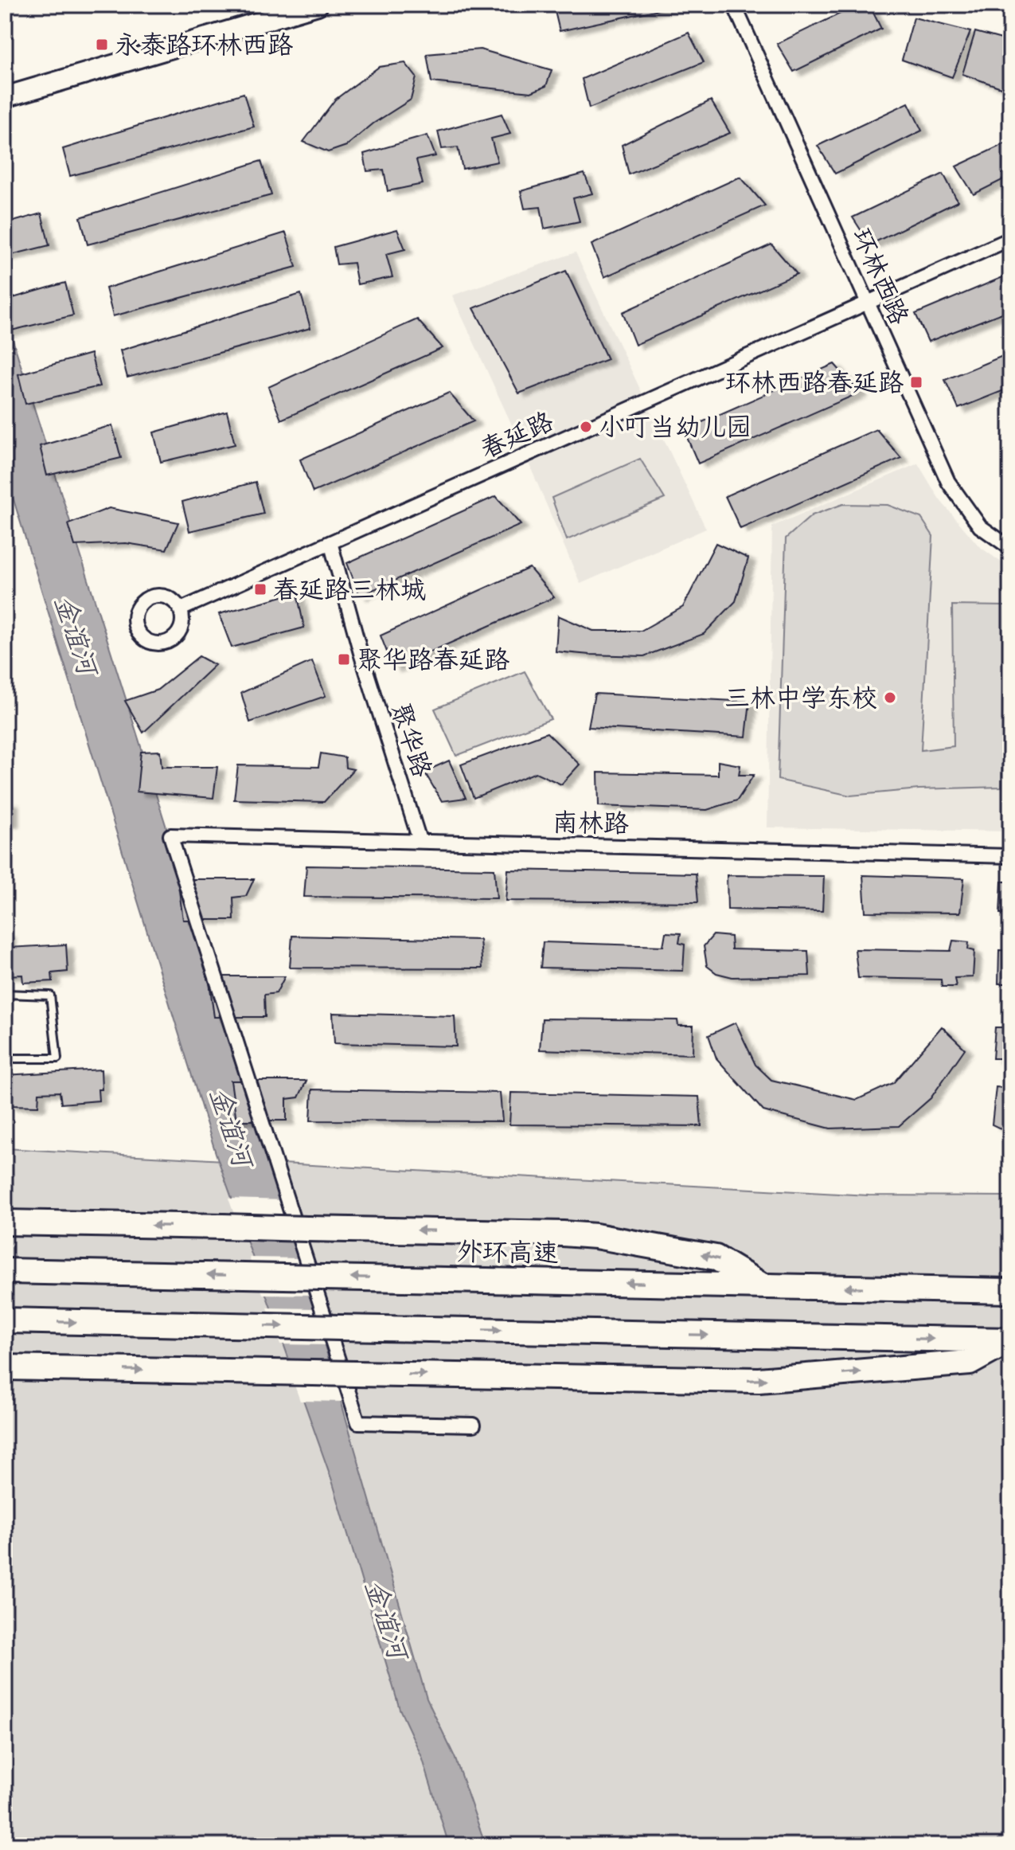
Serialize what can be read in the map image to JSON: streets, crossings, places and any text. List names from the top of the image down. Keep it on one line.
{"streets":{"highway":["外环高速"],"street":["环林西路","春延路","聚华路","南林路"]},"crossings":[["环林西路","春延路"],["春延路","聚华路"],["聚华路","南林路"]],"water":["金谊河"],"places":{"transit":["永泰路环林西路","环林西路春延路","春延路三林城","聚华路春延路"],"other":["小叮当幼儿园","三林中学东校"]}}
